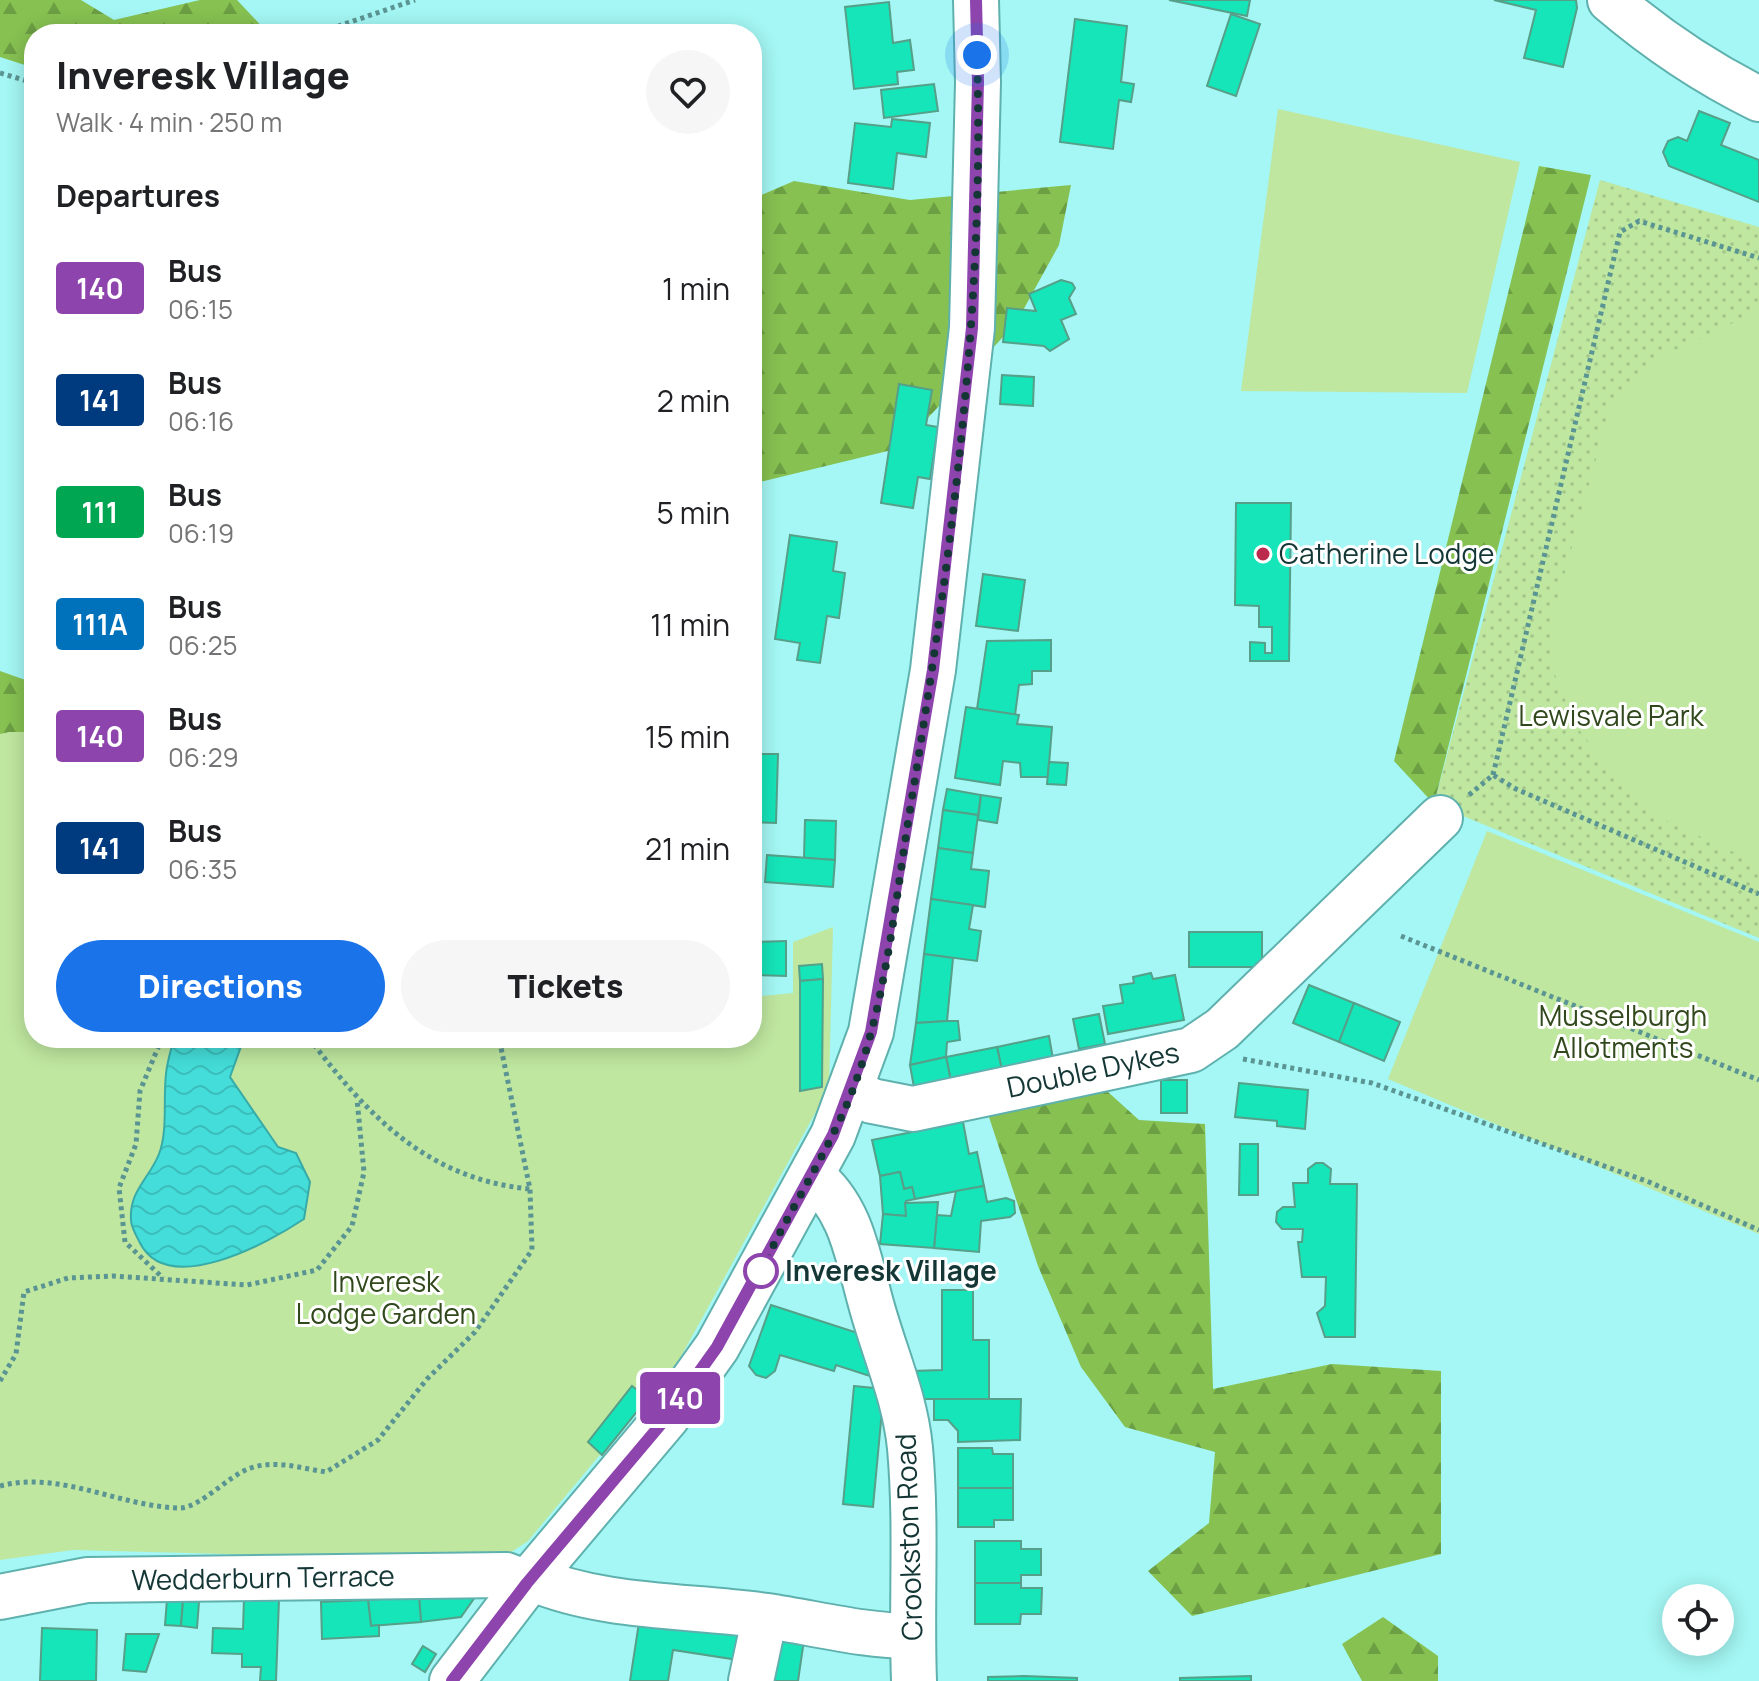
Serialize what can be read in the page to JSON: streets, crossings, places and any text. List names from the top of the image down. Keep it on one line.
{"streets":{"main road":["Double Dykes","Crookston Road","Wedderburn Terrace"]},"crossings":[["Crookston Road","Wedderburn Terrace"]],"parks":["Lewisvale Park","Musselburgh Allotments","Inveresk Lodge Garden"],"places":["Catherine Lodge","Inveresk Village"],"lines":["bus line 140"],"page":{"on_map":"140","heading":[["Inveresk Village","Walk · 4 min · 250 m"],"Departures"],"list":[{"mark":"140","name":"Bus","note":"06:15","value":"1 min"},{"mark":"141","name":"Bus","note":"06:16","value":"2 min"},{"mark":"111","name":"Bus","note":"06:19","value":"5 min"},{"mark":"111A","name":"Bus","note":"06:25","value":"11 min"},{"mark":"140","name":"Bus","note":"06:29","value":"15 min"},{"mark":"141","name":"Bus","note":"06:35","value":"21 min"}],"buttons":["Directions","Tickets"]}}
